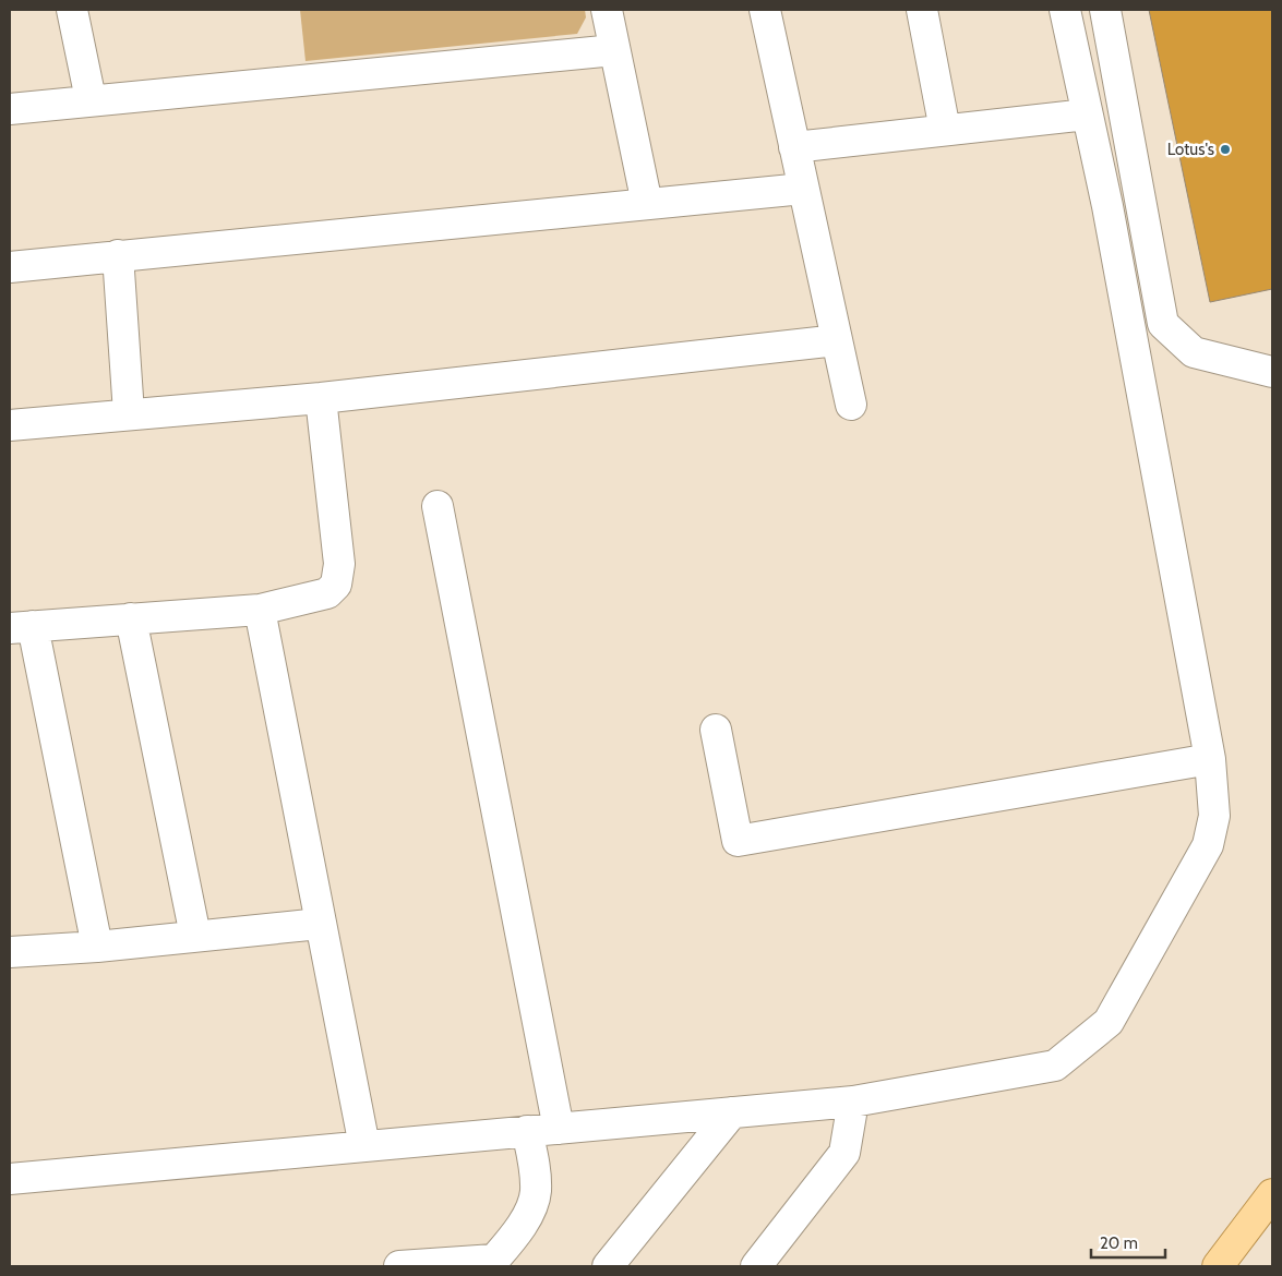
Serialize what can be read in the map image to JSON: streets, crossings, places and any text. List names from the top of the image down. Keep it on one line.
{"places":["Lotus's"],"scale_bar":"20 m"}
